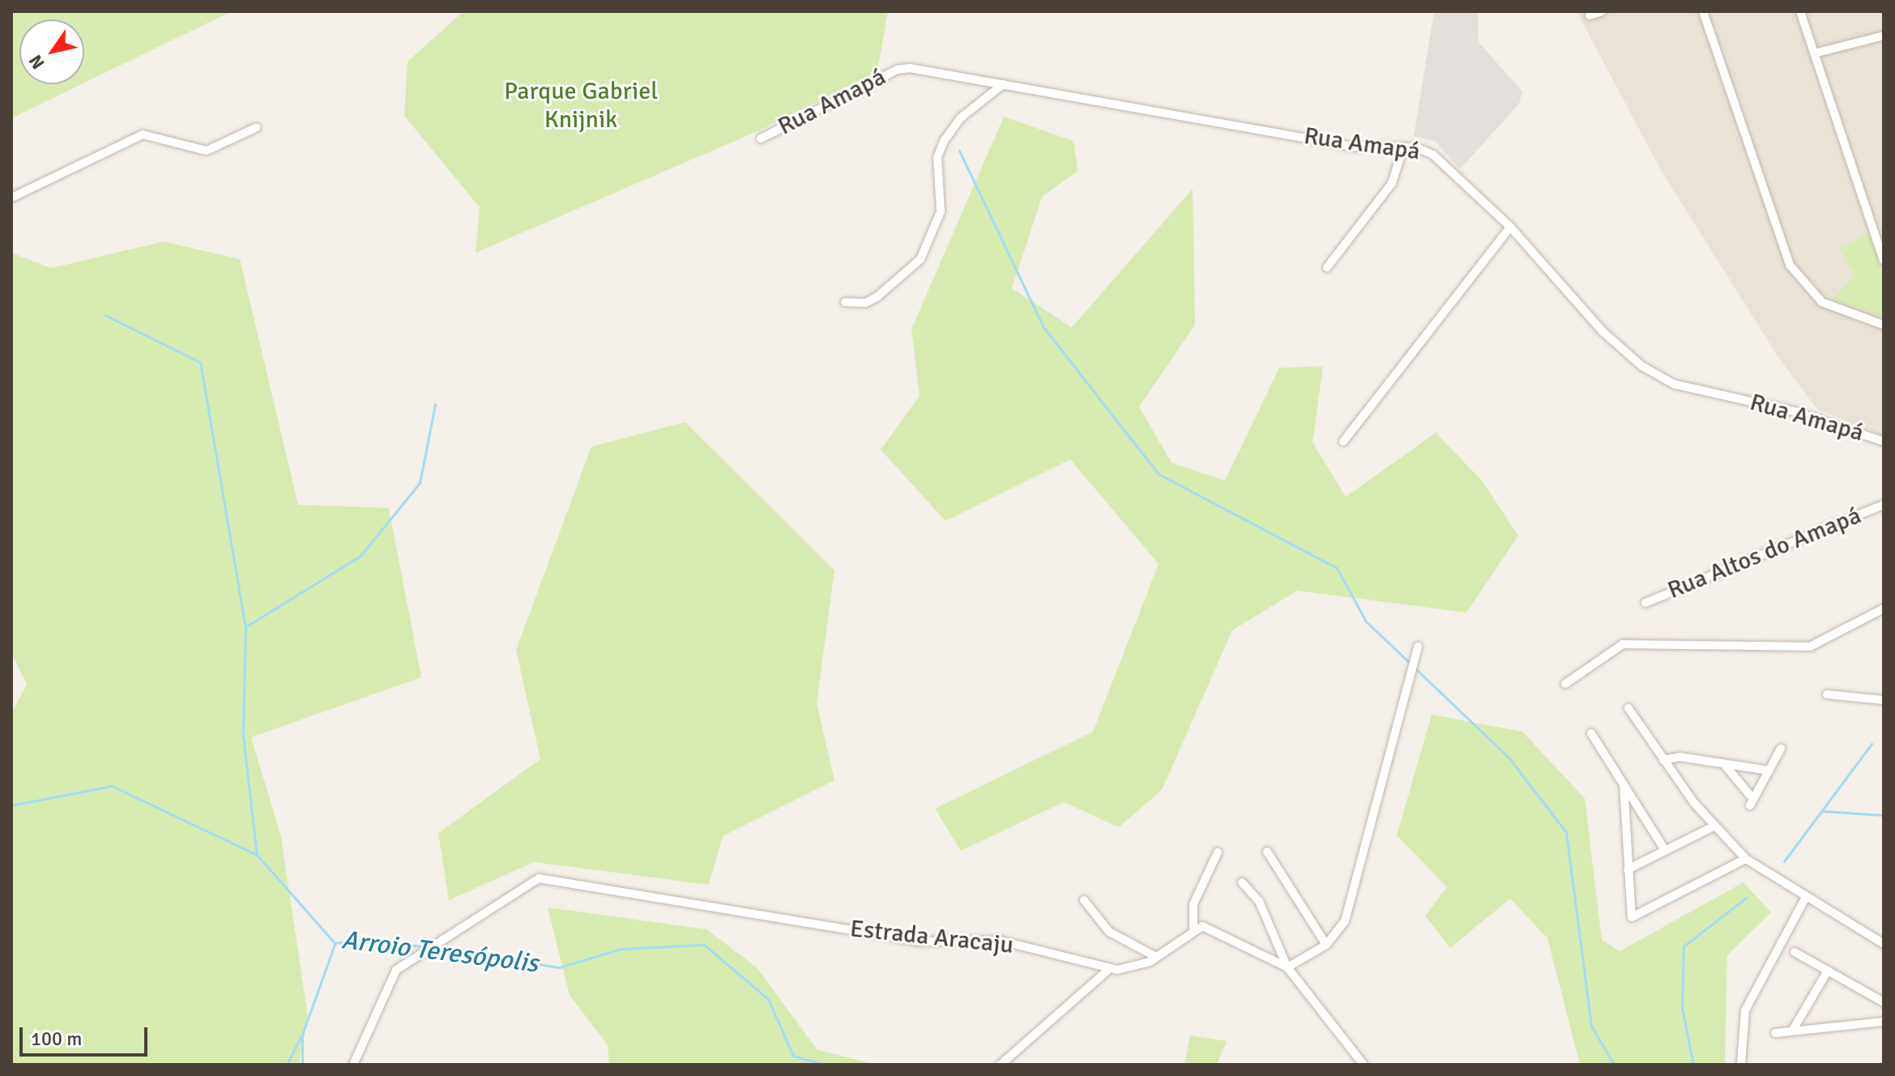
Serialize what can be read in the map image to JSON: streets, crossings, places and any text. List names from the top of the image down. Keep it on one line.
{"streets":{"street":["Rua Amapá","Rua Altos do Amapá","Estrada Aracaju"]},"water":["Arroio Teresópolis"],"parks":["Parque Gabriel Knijnik"],"scale_bar":"100 m","north":"bottom left"}
